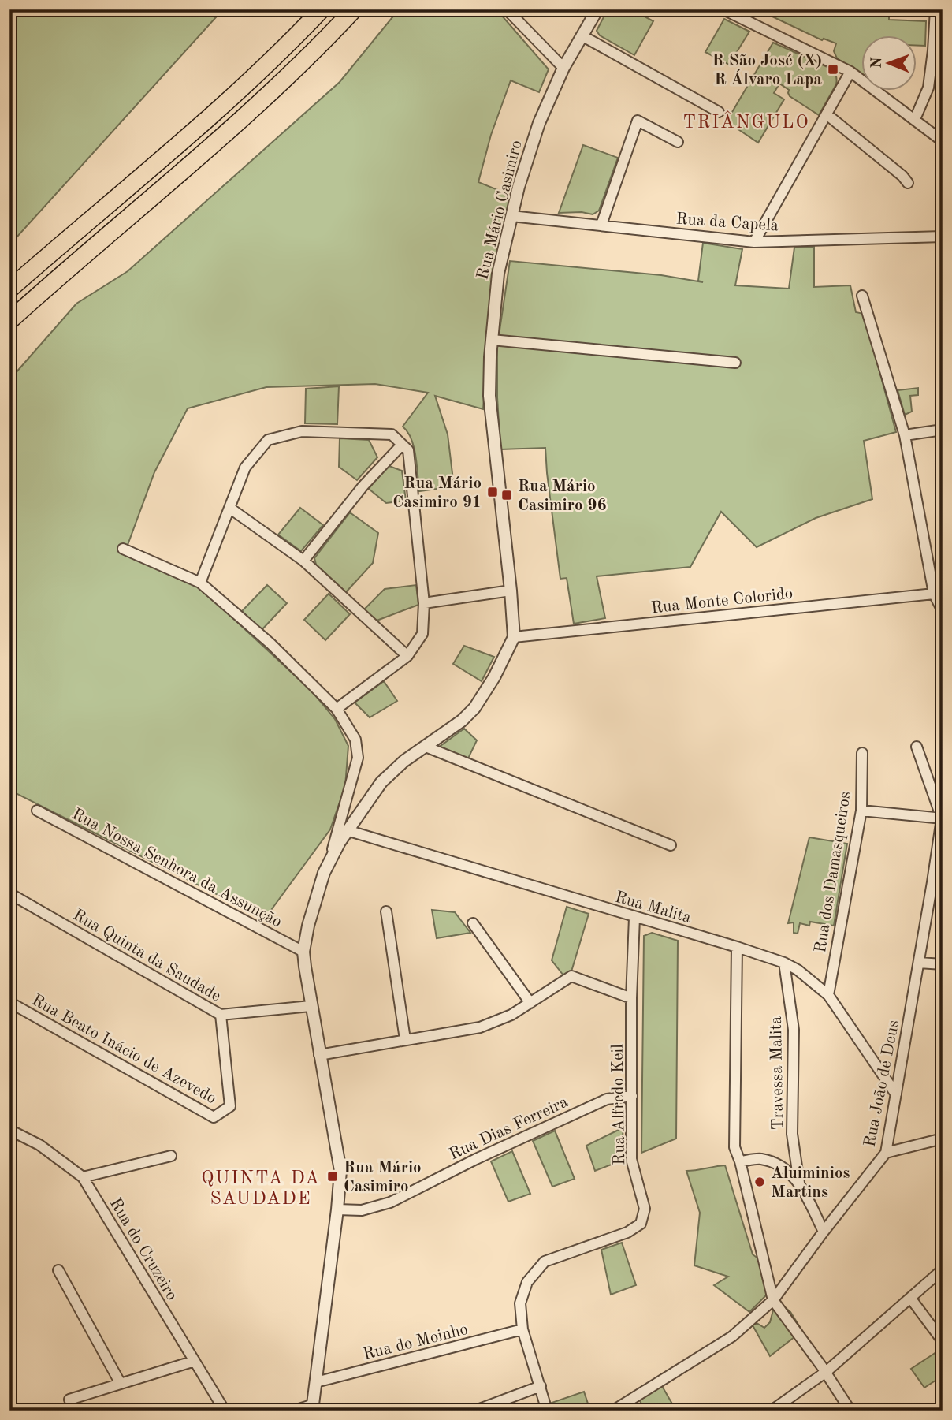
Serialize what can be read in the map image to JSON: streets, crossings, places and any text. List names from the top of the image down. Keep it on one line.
{"streets":{"street":["Rua Mário Casimiro","Rua da Capela","Rua Monte Colorido","Rua Nossa Senhora da Assunção","Rua dos Damasqueiros","Rua Malita","Rua Quinta da Saudade","Rua Beato Inácio de Azevedo","Travessa Malita","Rua João de Deus","Rua Alfredo Keil","Rua Dias Ferreira","Rua do Cruzeiro","Rua do Moinho"]},"crossings":[["Rua Mário Casimiro","Rua da Capela"],["Rua Mário Casimiro","Rua Monte Colorido"],["Rua Mário Casimiro","Rua Nossa Senhora da Assunção"],["Rua Mário Casimiro","Rua Malita"],["Rua Mário Casimiro","Rua Quinta da Saudade"],["Rua Mário Casimiro","Rua Dias Ferreira"],["Rua Mário Casimiro","Rua do Moinho"],["Rua dos Damasqueiros","Rua Malita"],["Rua Malita","Travessa Malita"],["Rua Malita","Rua João de Deus"],["Rua Malita","Rua Alfredo Keil"],["Rua Quinta da Saudade","Rua Beato Inácio de Azevedo"],["Travessa Malita","Rua João de Deus"],["Rua Alfredo Keil","Rua Dias Ferreira"],["Rua Alfredo Keil","Rua do Moinho"]],"districts":["TRIÂNGULO","QUINTA DA SAUDADE"],"places":{"transit":["R São José (X) R Álvaro Lapa","Rua Mário Casimiro 91","Rua Mário Casimiro 96","Rua Mário Casimiro"],"other":["Aluiminios Martins"]},"north":"left"}
